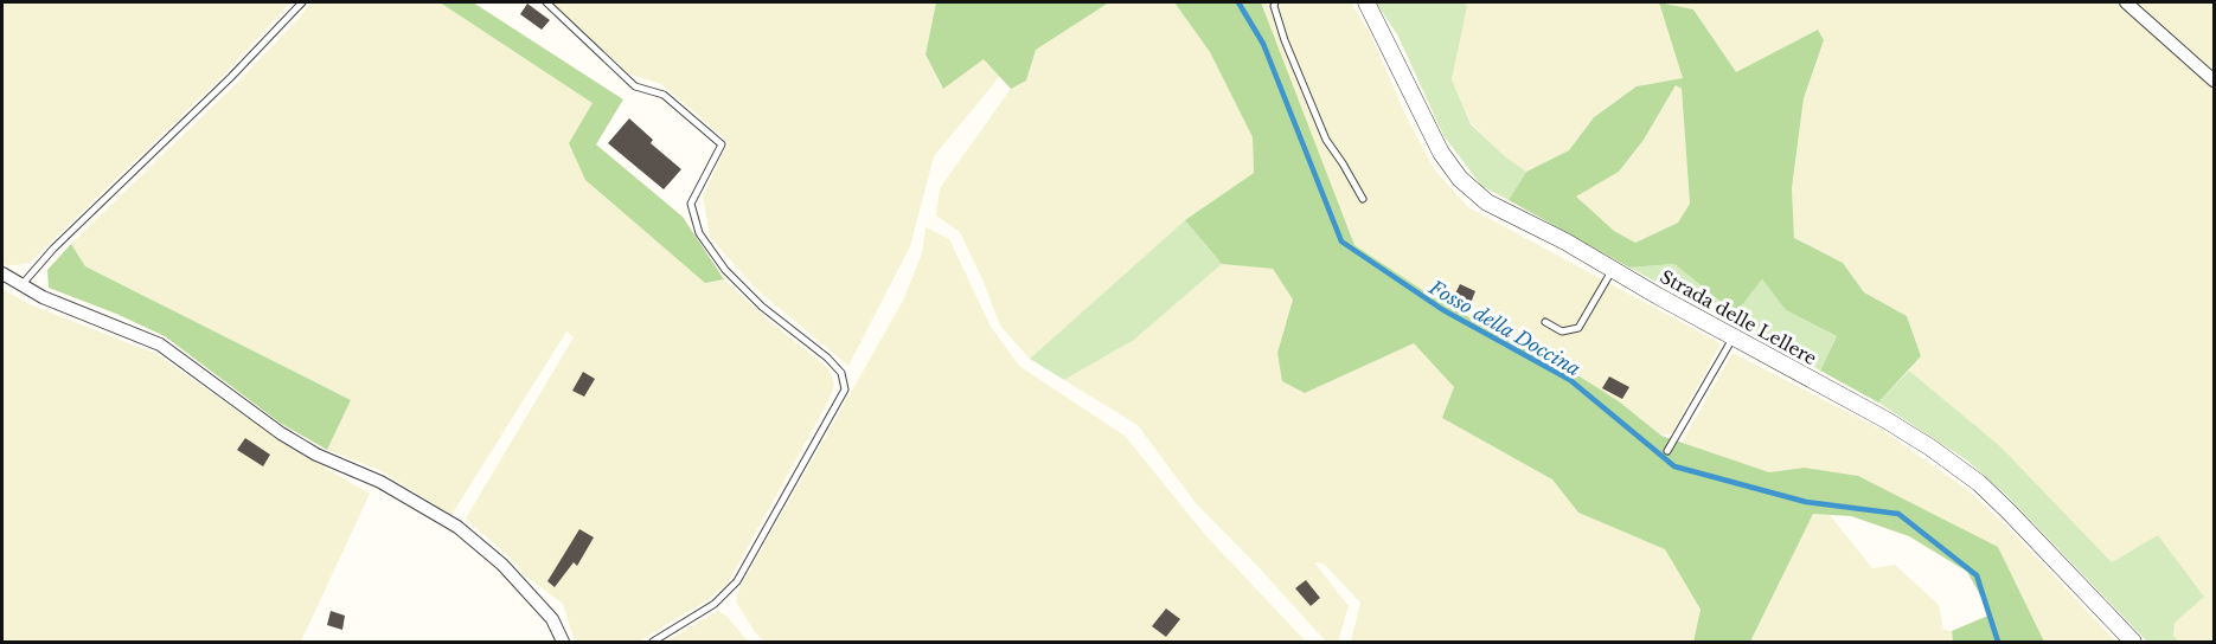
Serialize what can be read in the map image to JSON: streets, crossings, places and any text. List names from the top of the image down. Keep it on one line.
{"streets":{"street":["Strada delle Lellere"]},"water":["Fosso della Doccina"]}
